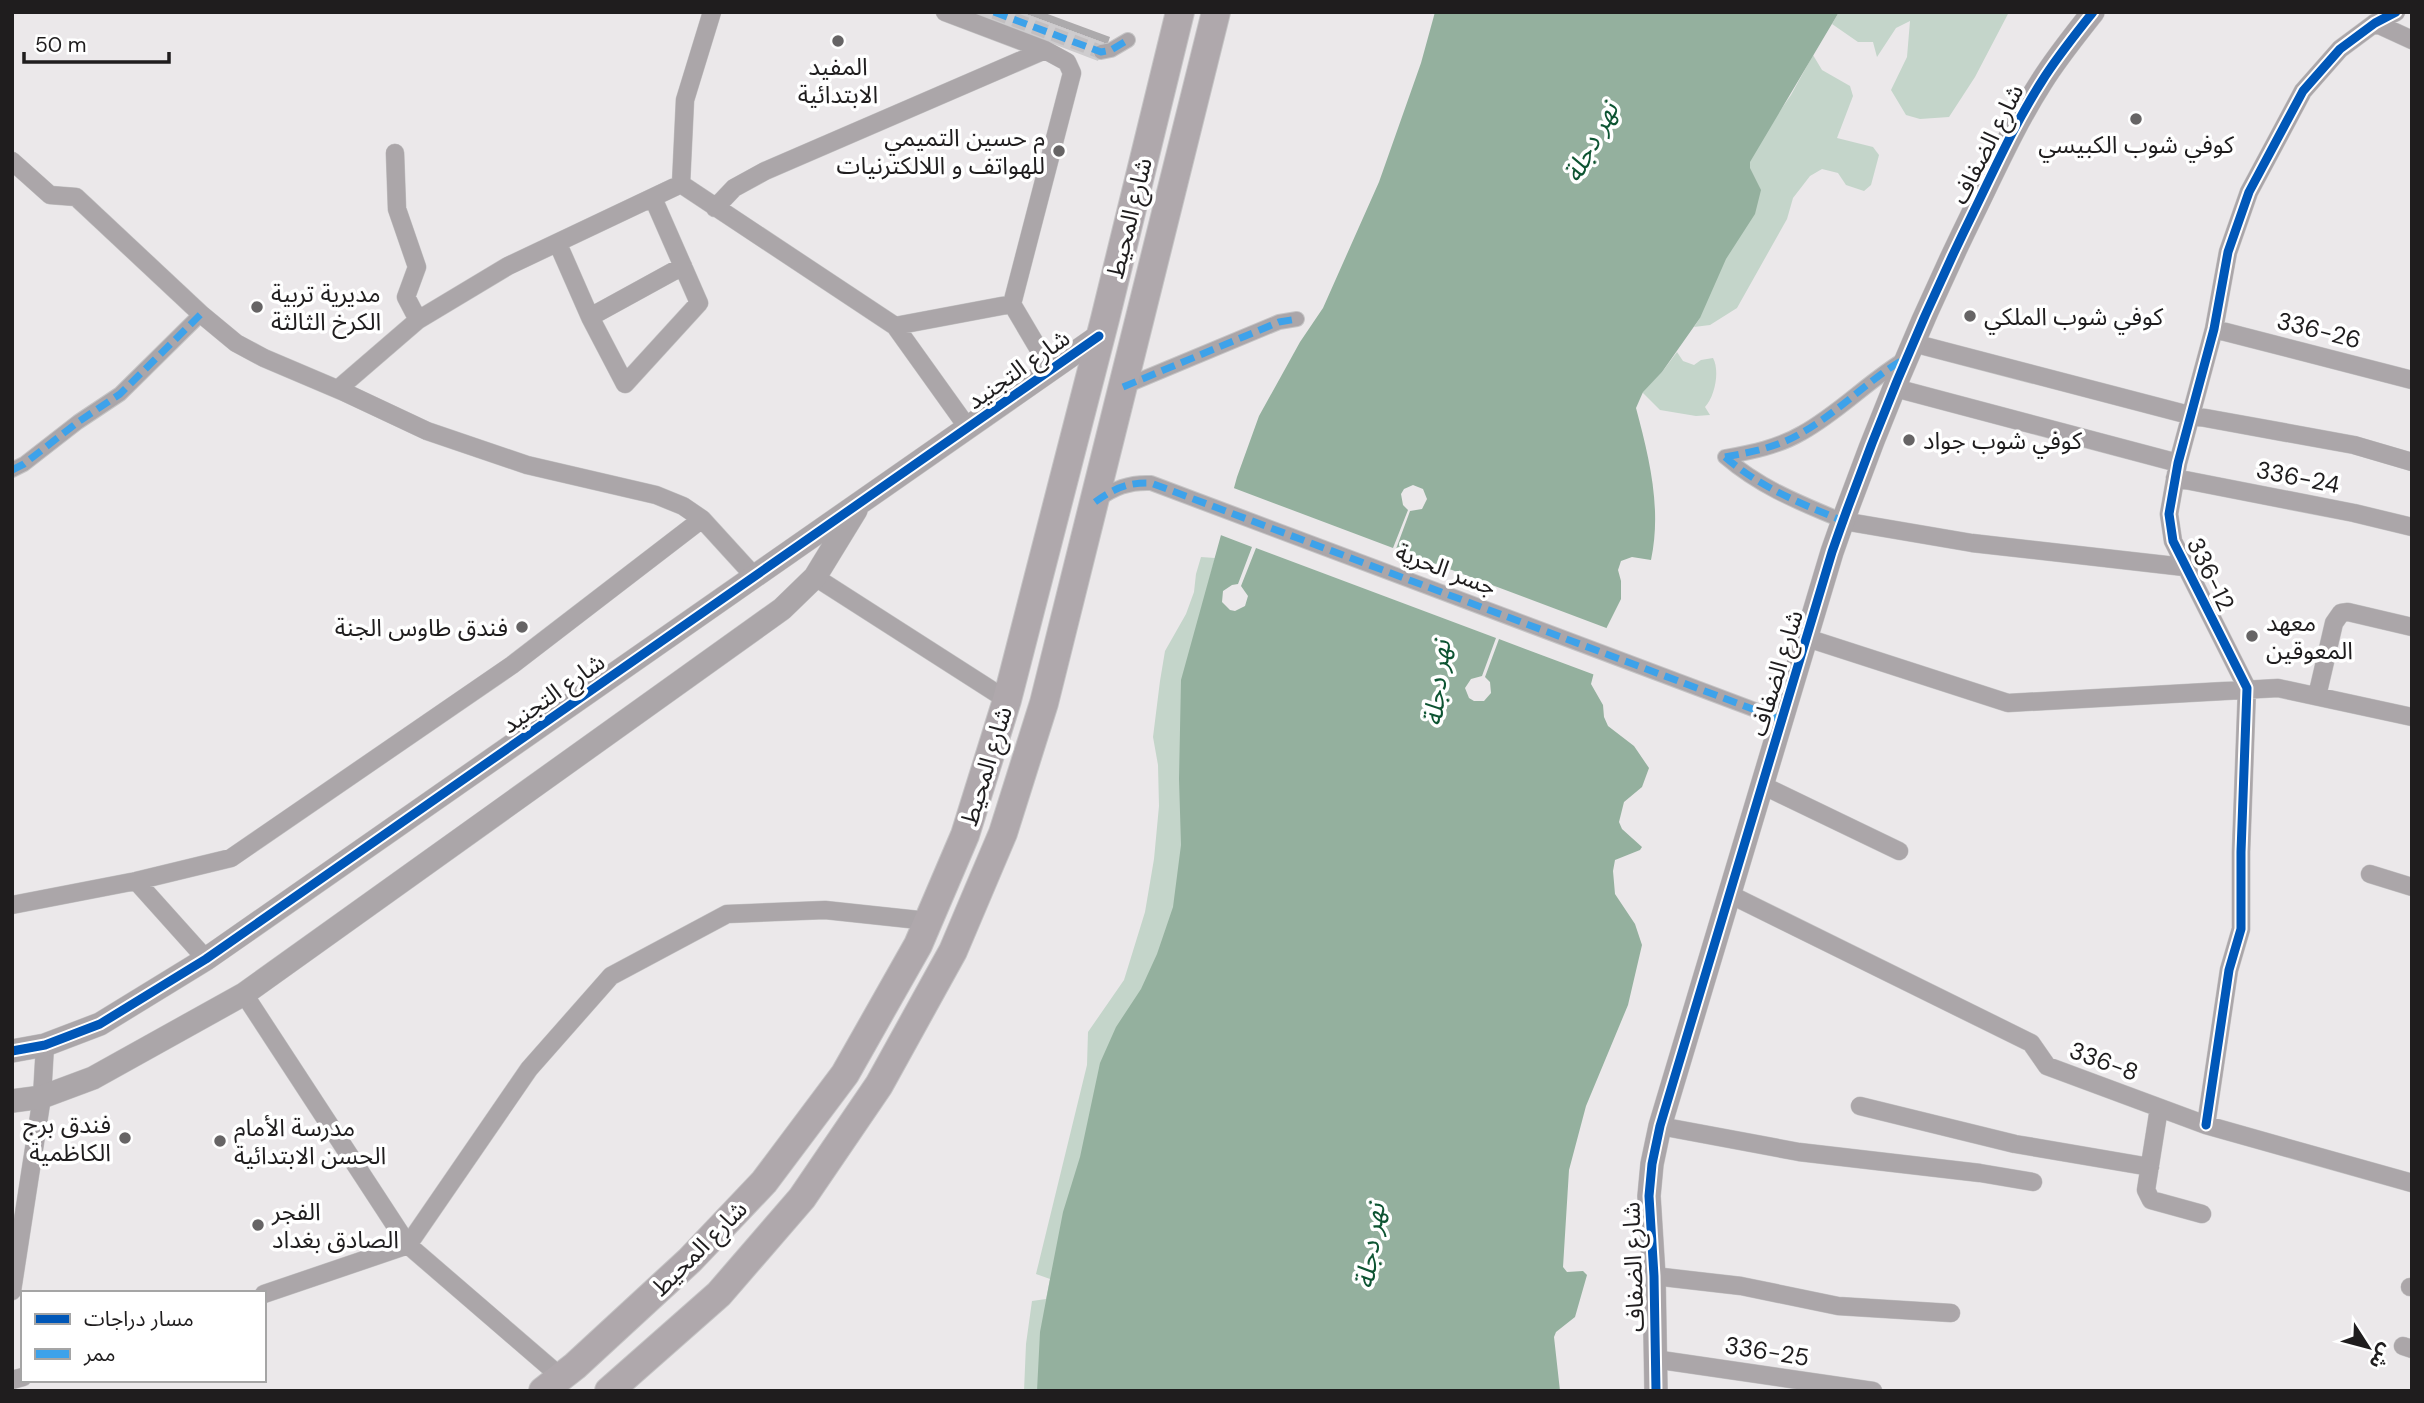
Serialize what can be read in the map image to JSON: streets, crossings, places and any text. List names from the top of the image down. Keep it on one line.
{"streets":{"main road":["شارع المحيط"],"street":["شارع الضفاف","336-26","شارع التجنيد","336-24","جسر الحرية","336-12","336-8","336-25"]},"crossings":[["شارع الضفاف","336-24"],["شارع الضفاف","جسر الحرية"],["شارع الضفاف","336-8"],["شارع الضفاف","336-25"],["شارع المحيط","شارع التجنيد"],["شارع المحيط","جسر الحرية"],["336-26","336-12"],["336-24","336-12"]],"water":["نهر دجلة"],"places":["المفيد الابتدائية","كوفي شوب الكبيسي","م حسين التميمي للهواتف و اللالكترنيات","مديرية تربية الكرخ الثالثة","كوفي شوب الملكي","كوفي شوب جواد","فندق طاوس الجنة","معهد المعوقين","فندق برج الكاظمية","مدرسة الأمام الحسن الابتدائية","الفجر الصادق بغداد"],"legend":["مسار دراجات","ممر"],"scale_bar":"50 m","north":"bottom right"}
